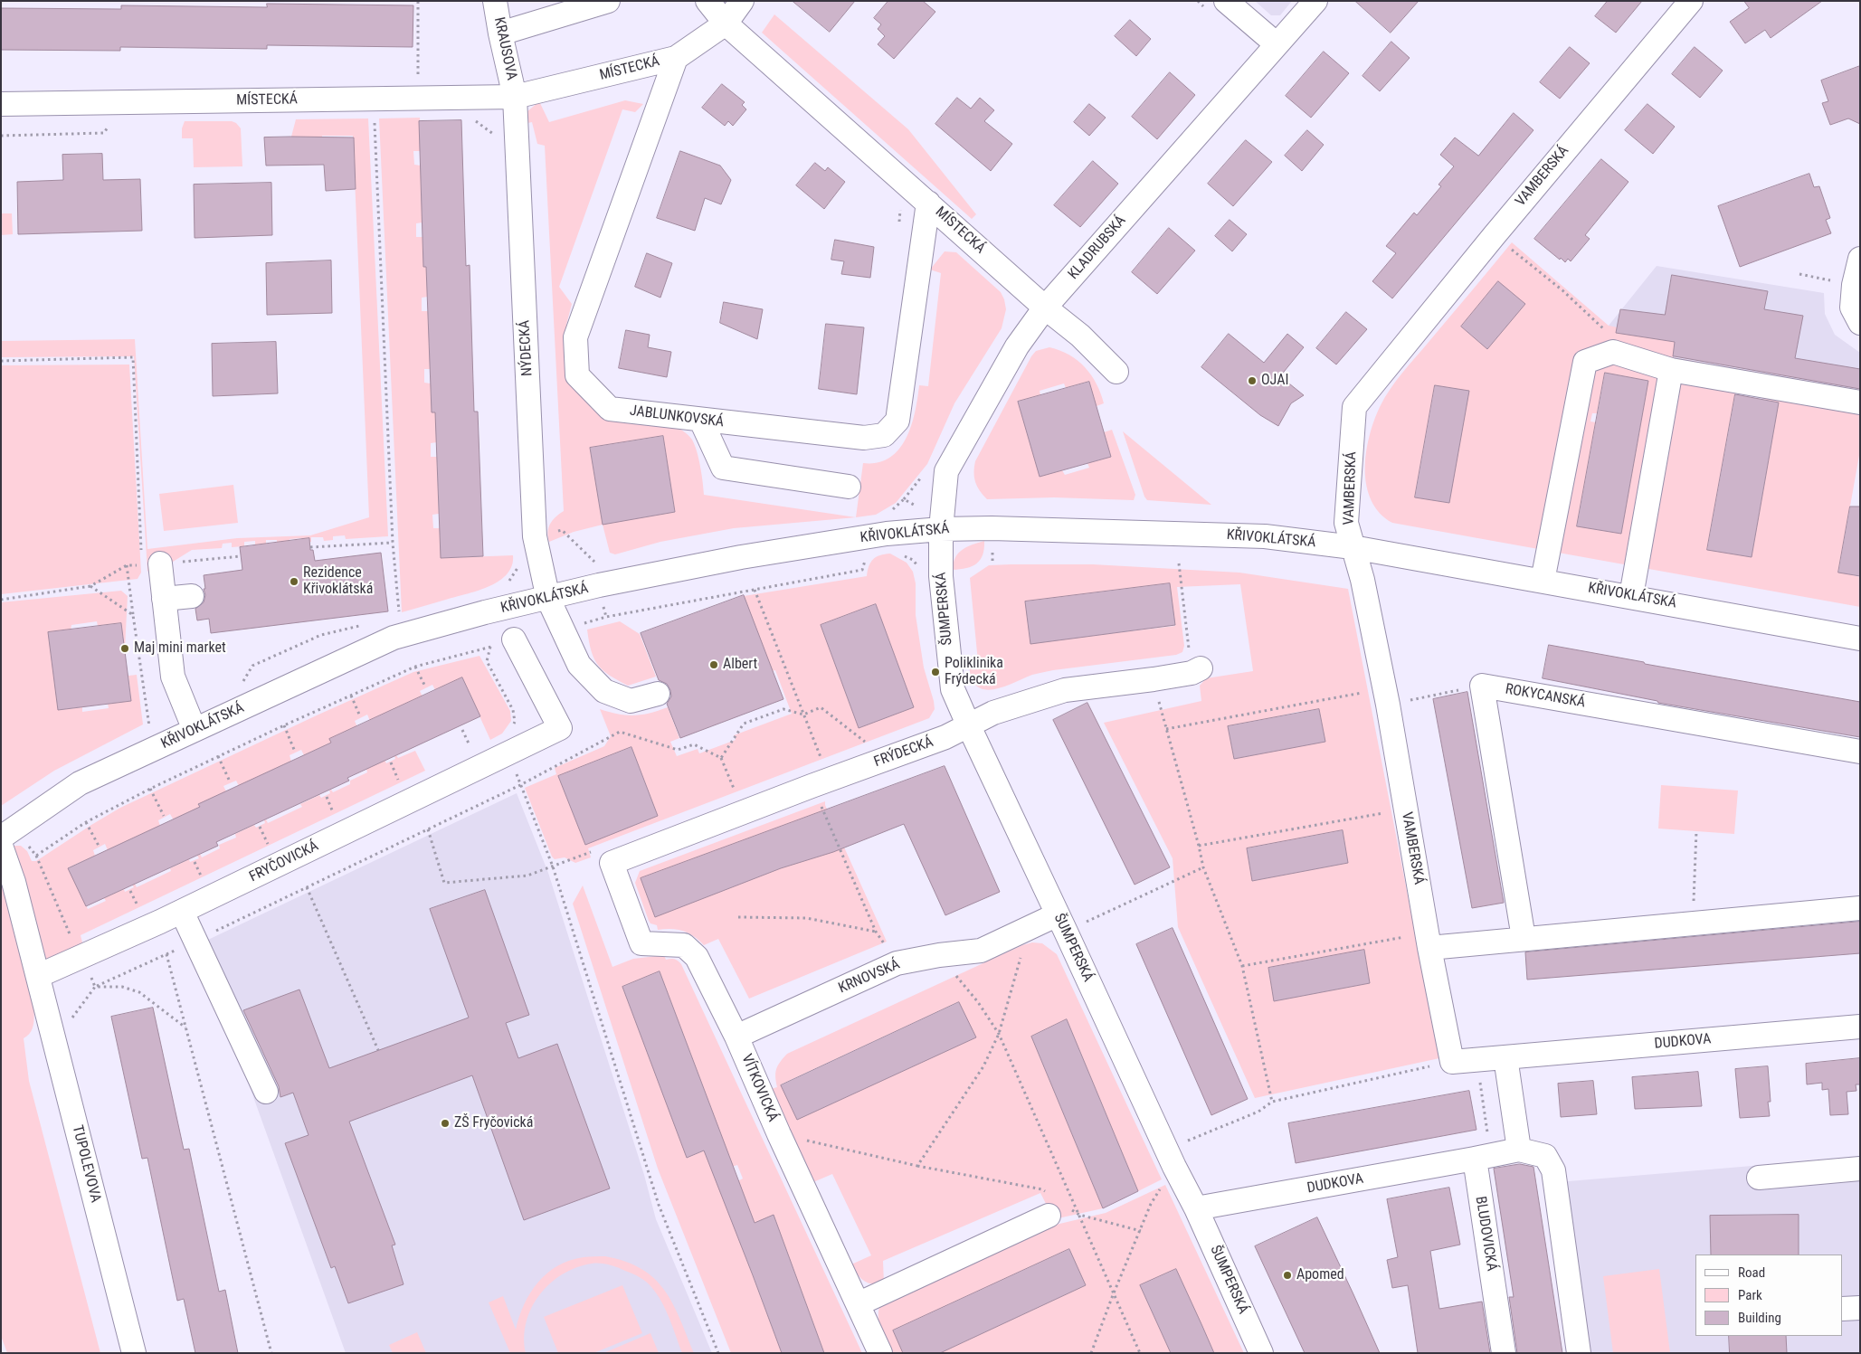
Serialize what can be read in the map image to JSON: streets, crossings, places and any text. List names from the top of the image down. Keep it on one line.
{"streets":{"street":["KRAUSOVA","MÍSTECKÁ","VAMBERSKÁ","KLADRUBSKÁ","NÝDECKÁ","JABLUNKOVSKÁ","KŘIVOKLÁTSKÁ","ŠUMPERSKÁ","ROKYCANSKÁ","FRÝDECKÁ","FRYČOVICKÁ","KRNOVSKÁ","DUDKOVA","VÍTKOVICKÁ","TUPOLEVOVA","BLUDOVICKÁ"]},"crossings":[["KRAUSOVA","MÍSTECKÁ"],["KRAUSOVA","NÝDECKÁ"],["MÍSTECKÁ","KLADRUBSKÁ"],["MÍSTECKÁ","NÝDECKÁ"],["MÍSTECKÁ","JABLUNKOVSKÁ"],["VAMBERSKÁ","KŘIVOKLÁTSKÁ"],["KLADRUBSKÁ","KŘIVOKLÁTSKÁ"],["KLADRUBSKÁ","ŠUMPERSKÁ"],["NÝDECKÁ","KŘIVOKLÁTSKÁ"],["KŘIVOKLÁTSKÁ","ŠUMPERSKÁ"],["ŠUMPERSKÁ","FRÝDECKÁ"],["ŠUMPERSKÁ","KRNOVSKÁ"],["ŠUMPERSKÁ","DUDKOVA"],["FRÝDECKÁ","VÍTKOVICKÁ"],["FRYČOVICKÁ","TUPOLEVOVA"],["KRNOVSKÁ","VÍTKOVICKÁ"],["DUDKOVA","BLUDOVICKÁ"]],"places":["OJAI","Rezidence Křivoklátská","Maj mini market","Albert","Poliklinika Frýdecká","ZŠ Fryčovická","Apomed"],"legend":["Road","Park","Building"]}
